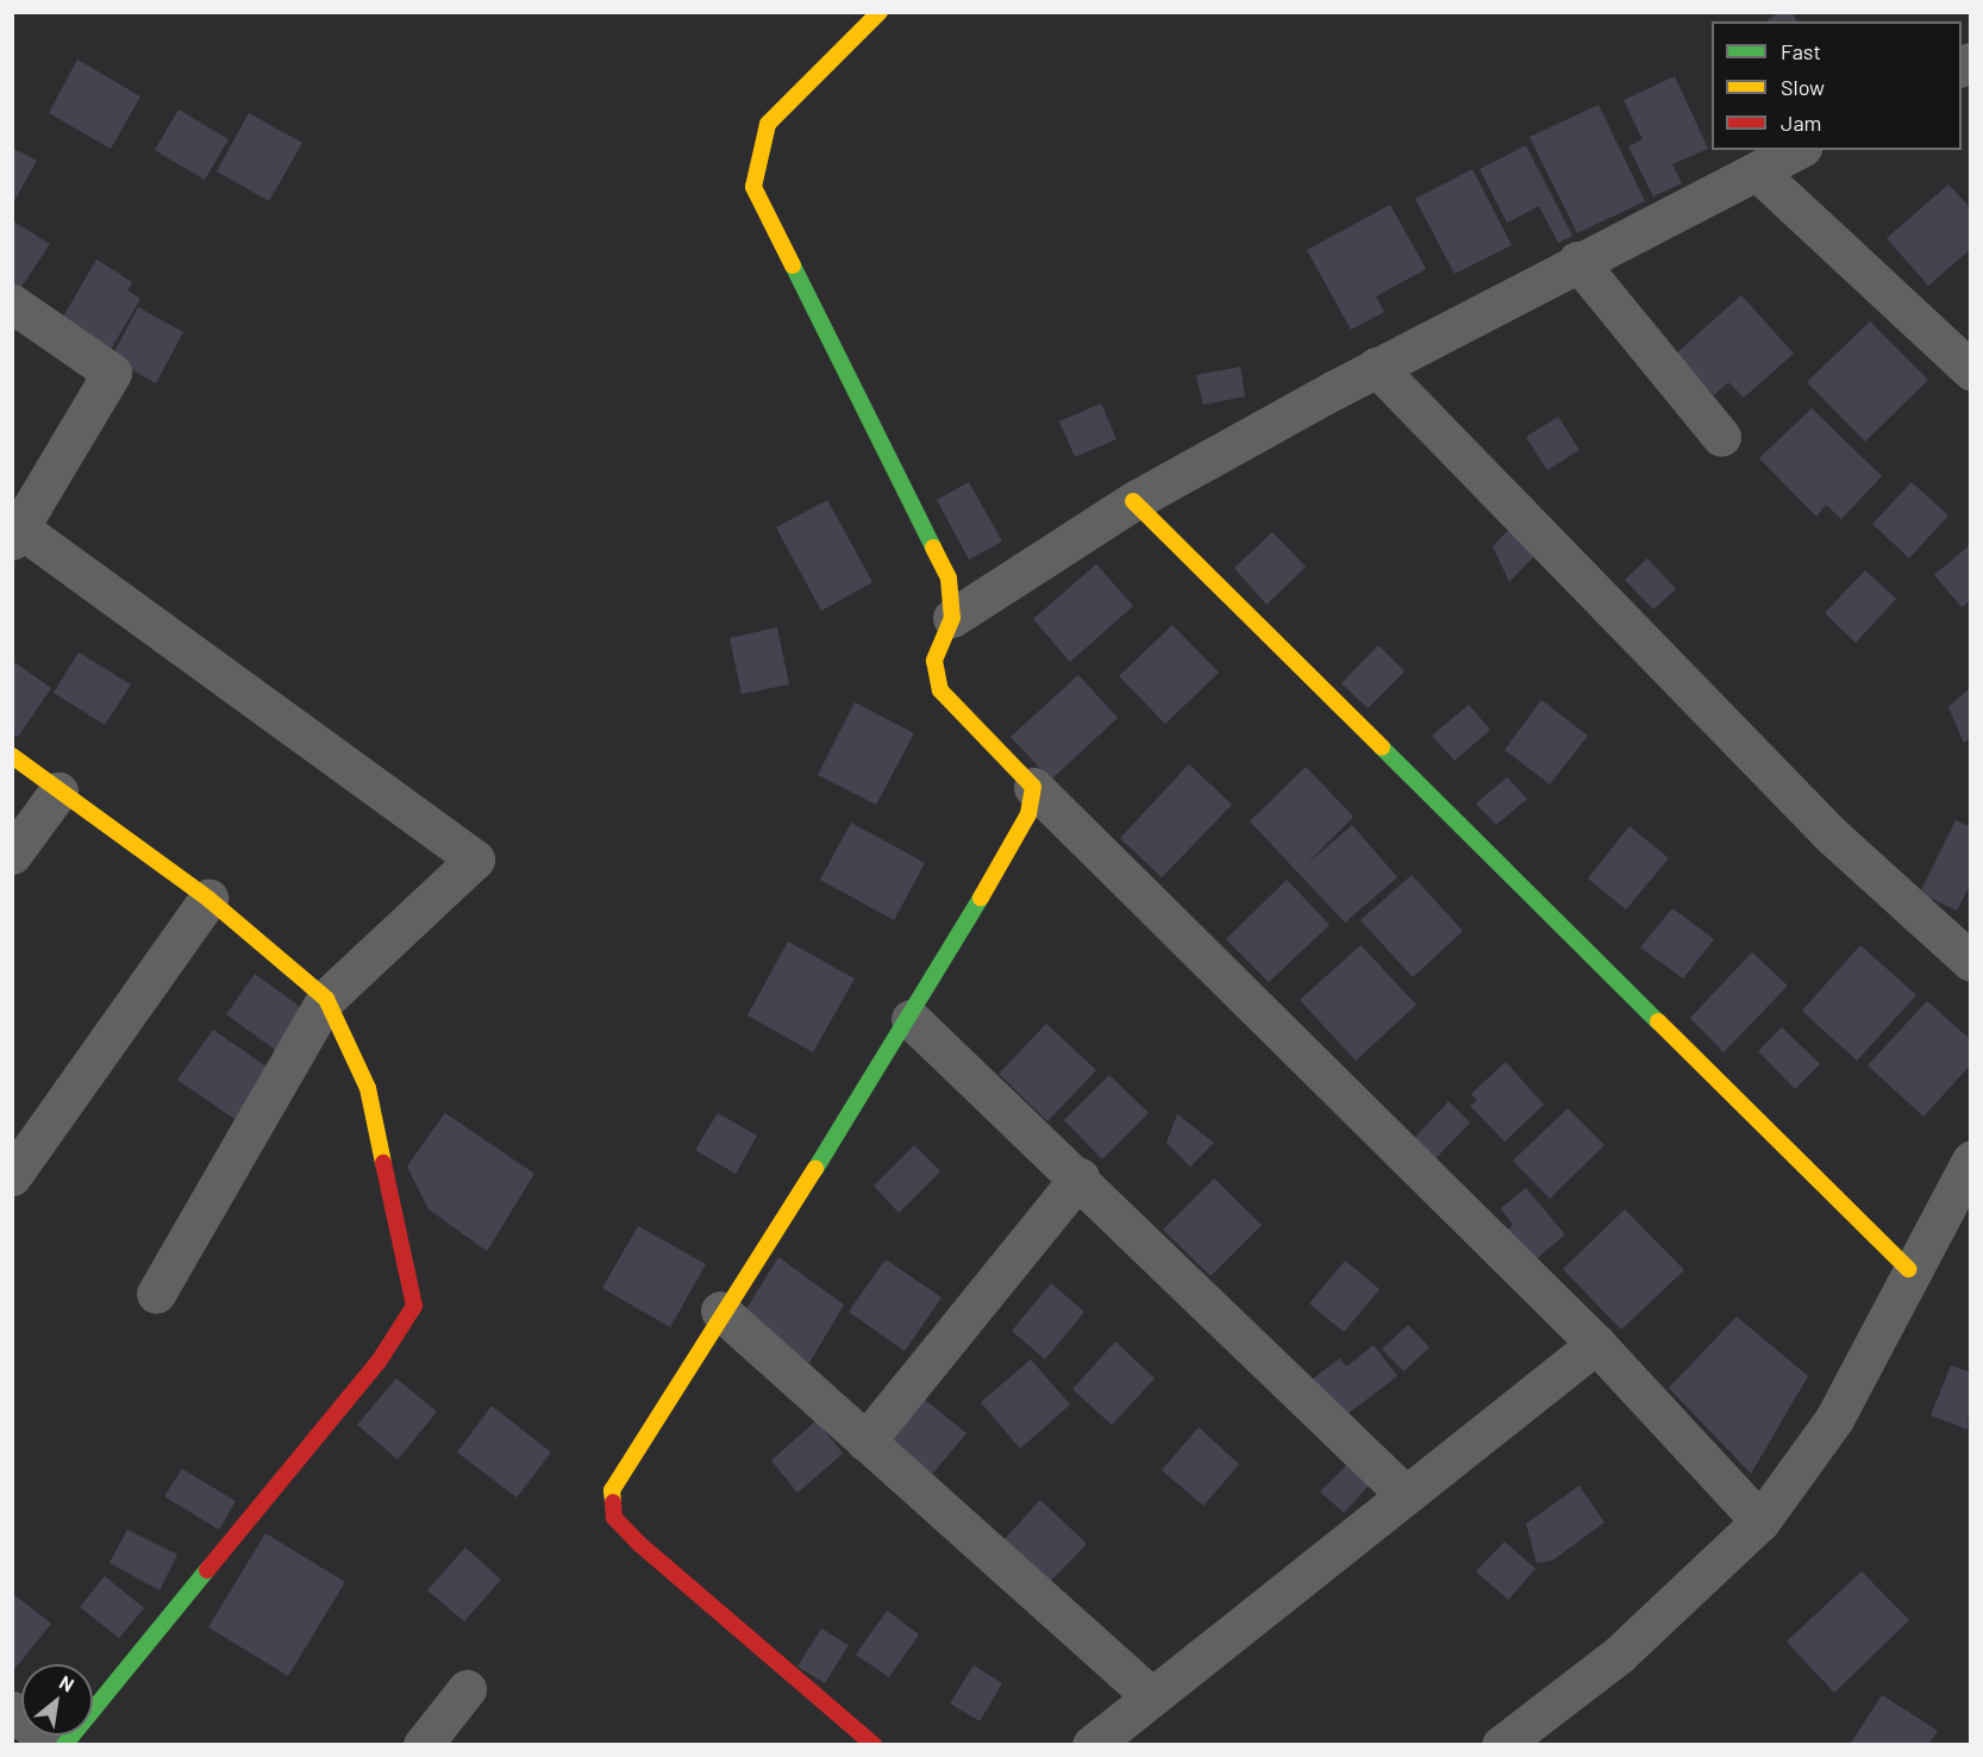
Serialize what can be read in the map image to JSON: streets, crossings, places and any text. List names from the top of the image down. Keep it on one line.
{"legend":["Fast","Slow","Jam"],"north":"top right"}
